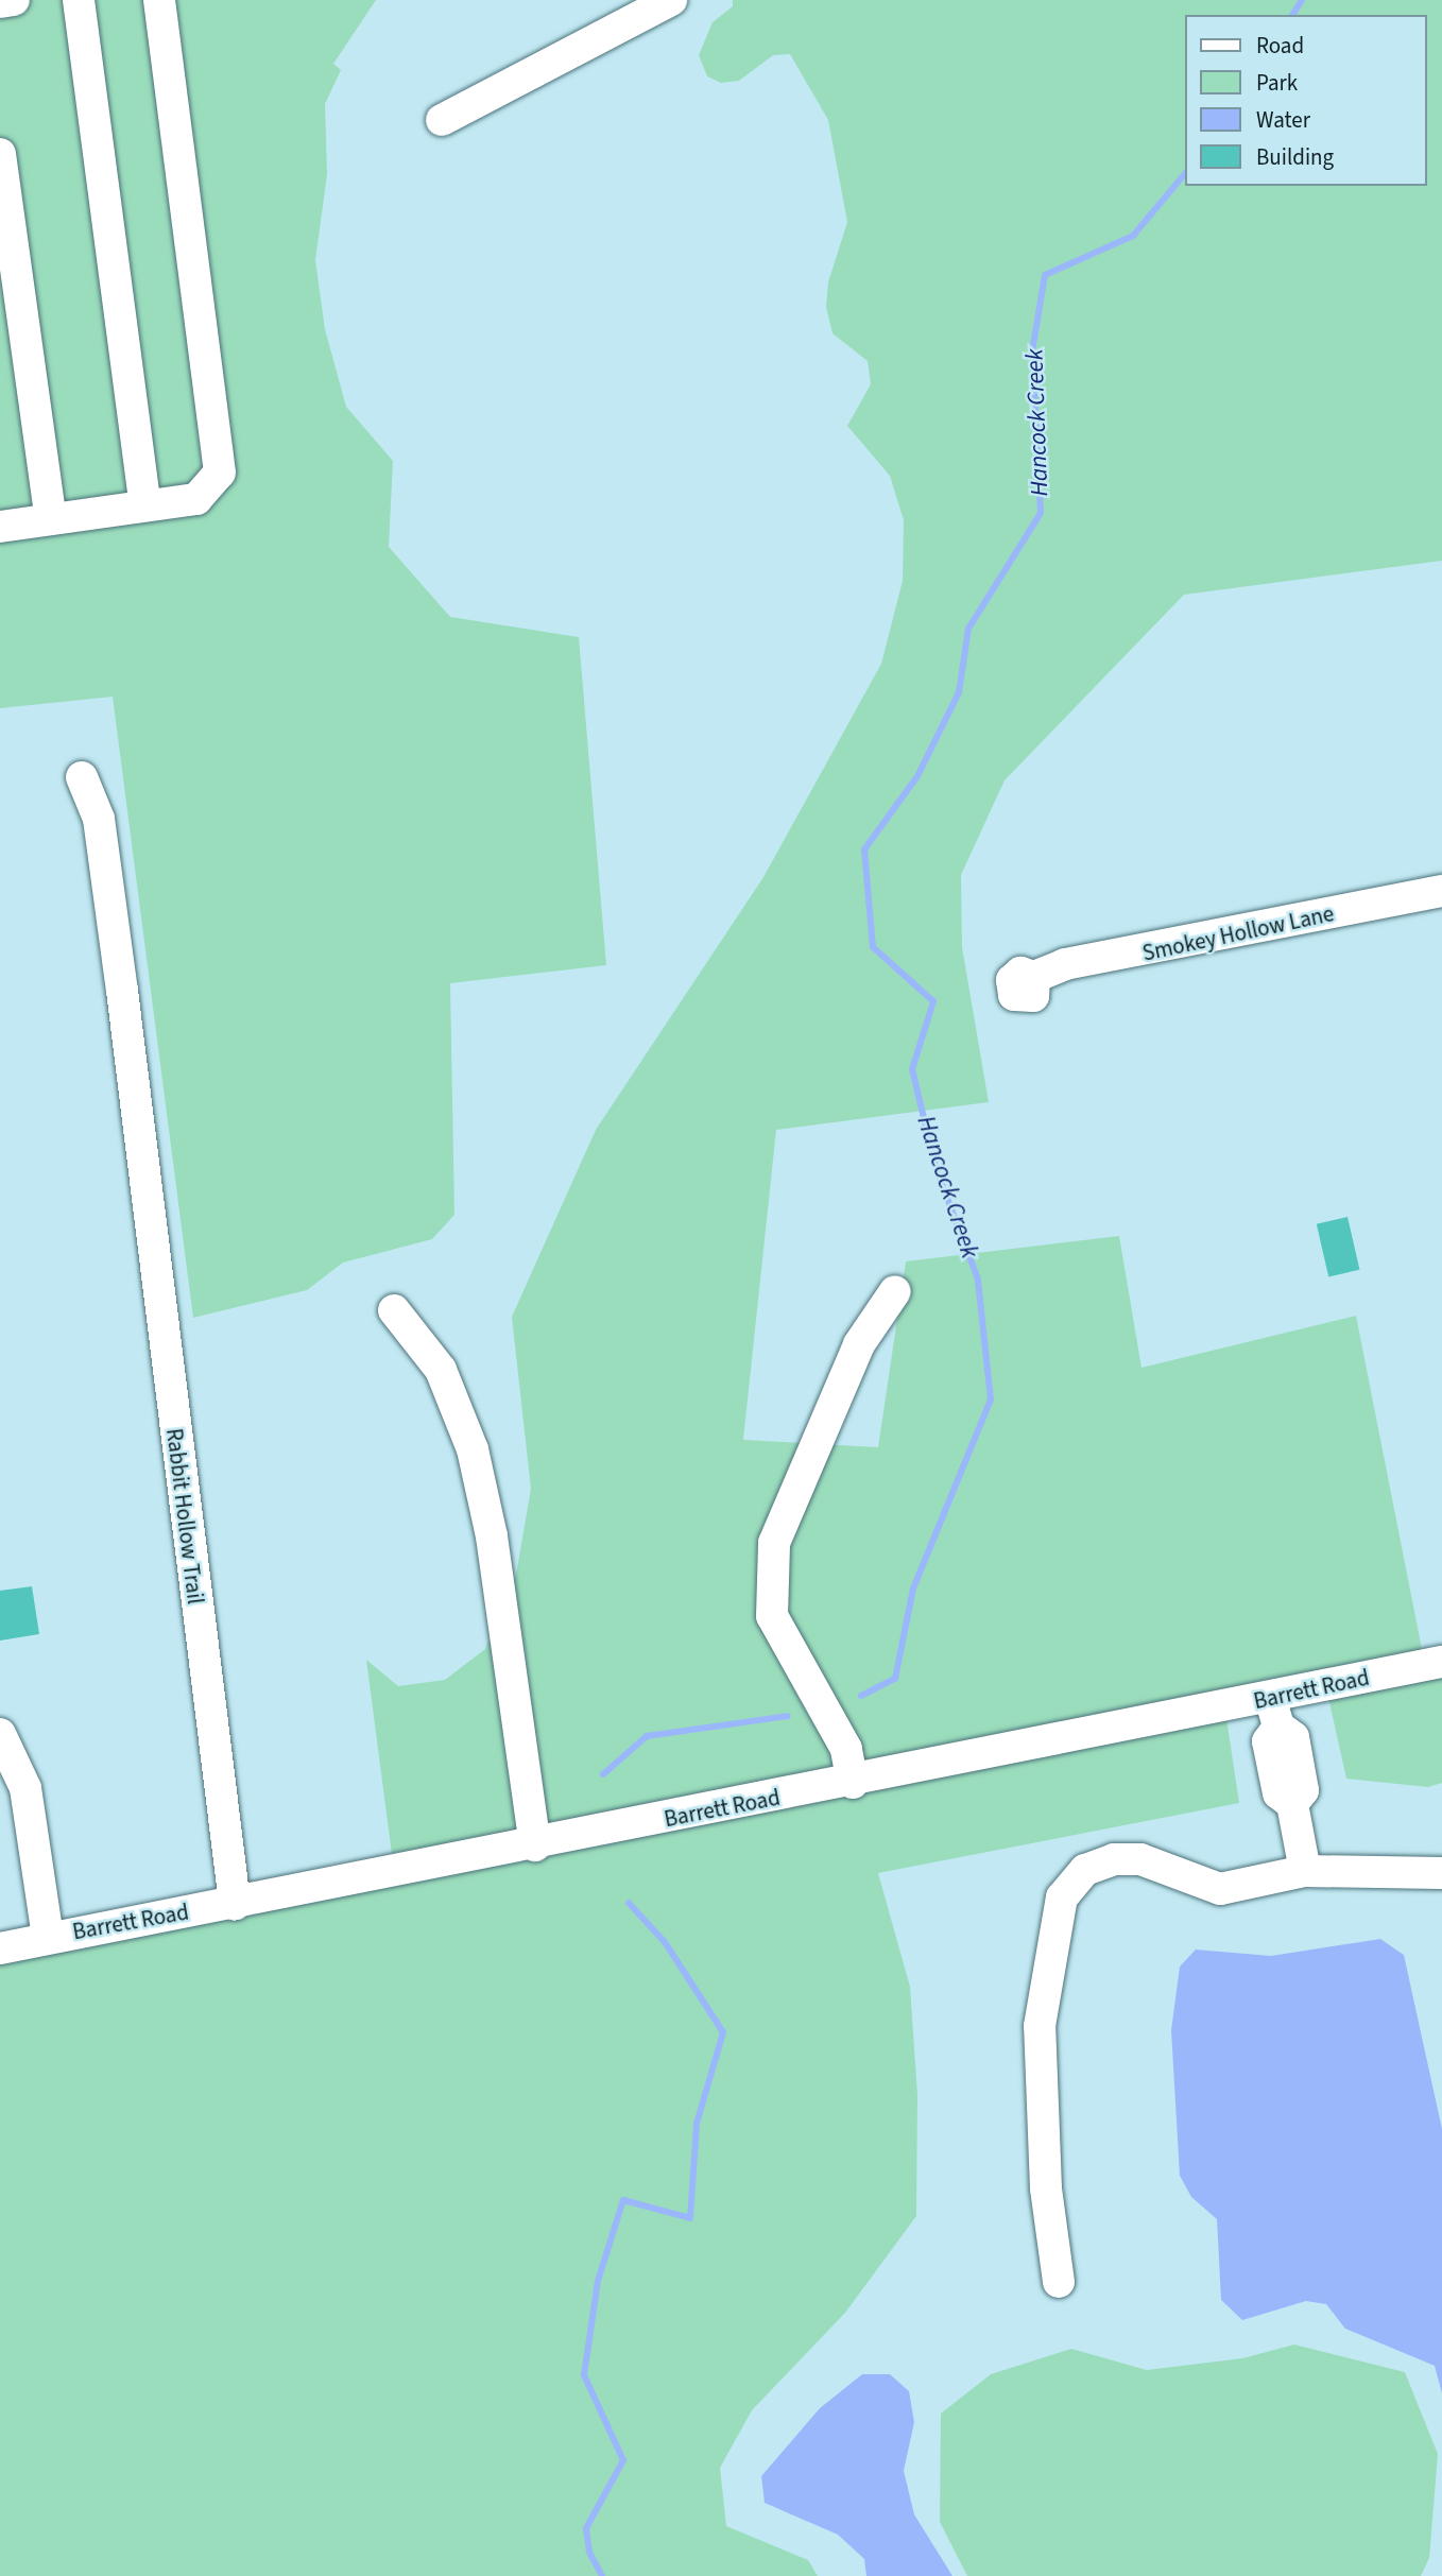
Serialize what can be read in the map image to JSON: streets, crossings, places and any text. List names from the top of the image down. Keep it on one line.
{"streets":{"street":["Smokey Hollow Lane","Rabbit Hollow Trail","Barrett Road"]},"crossings":[["Rabbit Hollow Trail","Barrett Road"]],"water":["Hancock Creek"],"legend":["Road","Park","Water","Building"]}
